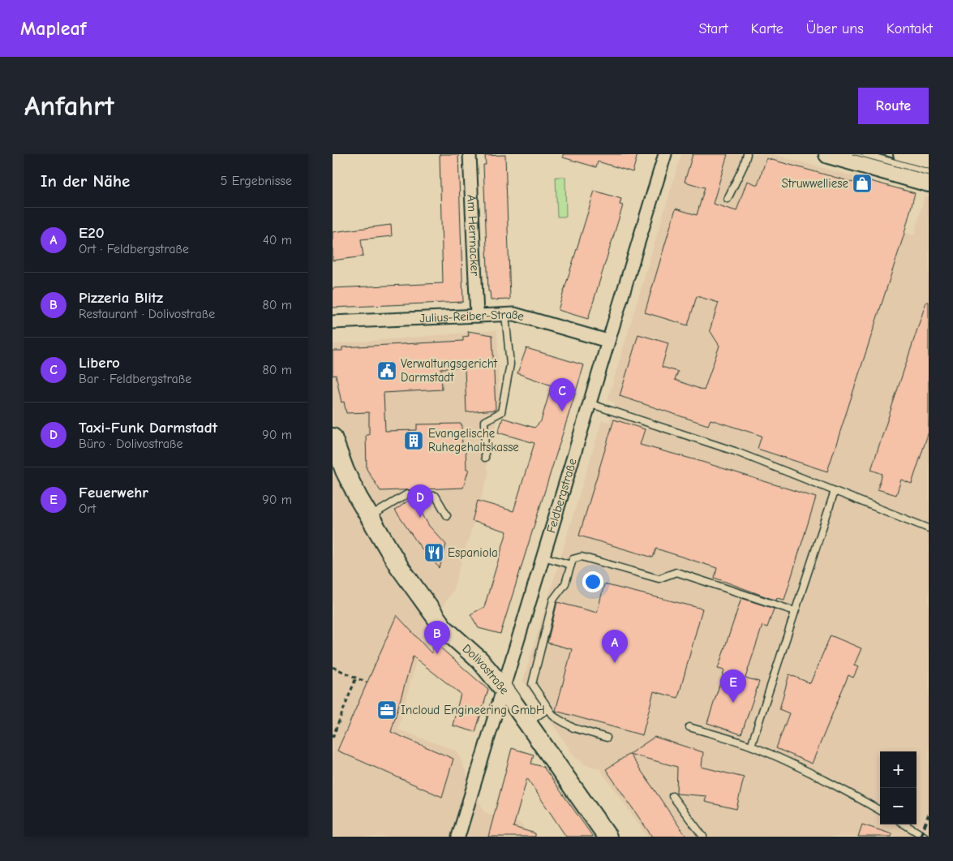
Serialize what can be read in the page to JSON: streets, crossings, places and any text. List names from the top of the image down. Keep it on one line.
{"streets":{"street":["Am Herrnacker","Julius-Reiber-Straße","Feldbergstraße","Dolivostraße"]},"crossings":[["Am Herrnacker","Julius-Reiber-Straße"],["Julius-Reiber-Straße","Feldbergstraße"],["Feldbergstraße","Dolivostraße"]],"places":{"shop":["Struwwelliese"],"public building":["Verwaltungsgericht Darmstadt"],"building":["Evangelische Ruhegehaltskasse"],"restaurant":["Espaniola"],"office":["Incloud Engineering GmbH"]},"page":{"header":"Mapleaf","nav":["Start","Karte","Über uns","Kontakt"],"buttons":"Route","title":"Anfahrt","heading":["In der Nähe","5 Ergebnisse"],"list":[{"mark":"A","name":"E20","note":"Ort · Feldbergstraße","value":"40 m"},{"mark":"B","name":"Pizzeria Blitz","note":"Restaurant · Dolivostraße","value":"80 m"},{"mark":"C","name":"Libero","note":"Bar · Feldbergstraße","value":"80 m"},{"mark":"D","name":"Taxi-Funk Darmstadt","note":"Büro · Dolivostraße","value":"90 m"},{"mark":"E","name":"Feuerwehr","note":"Ort","value":"90 m"}],"pins":["C","D","B","A","E"],"map_buttons":["+","−"]}}
